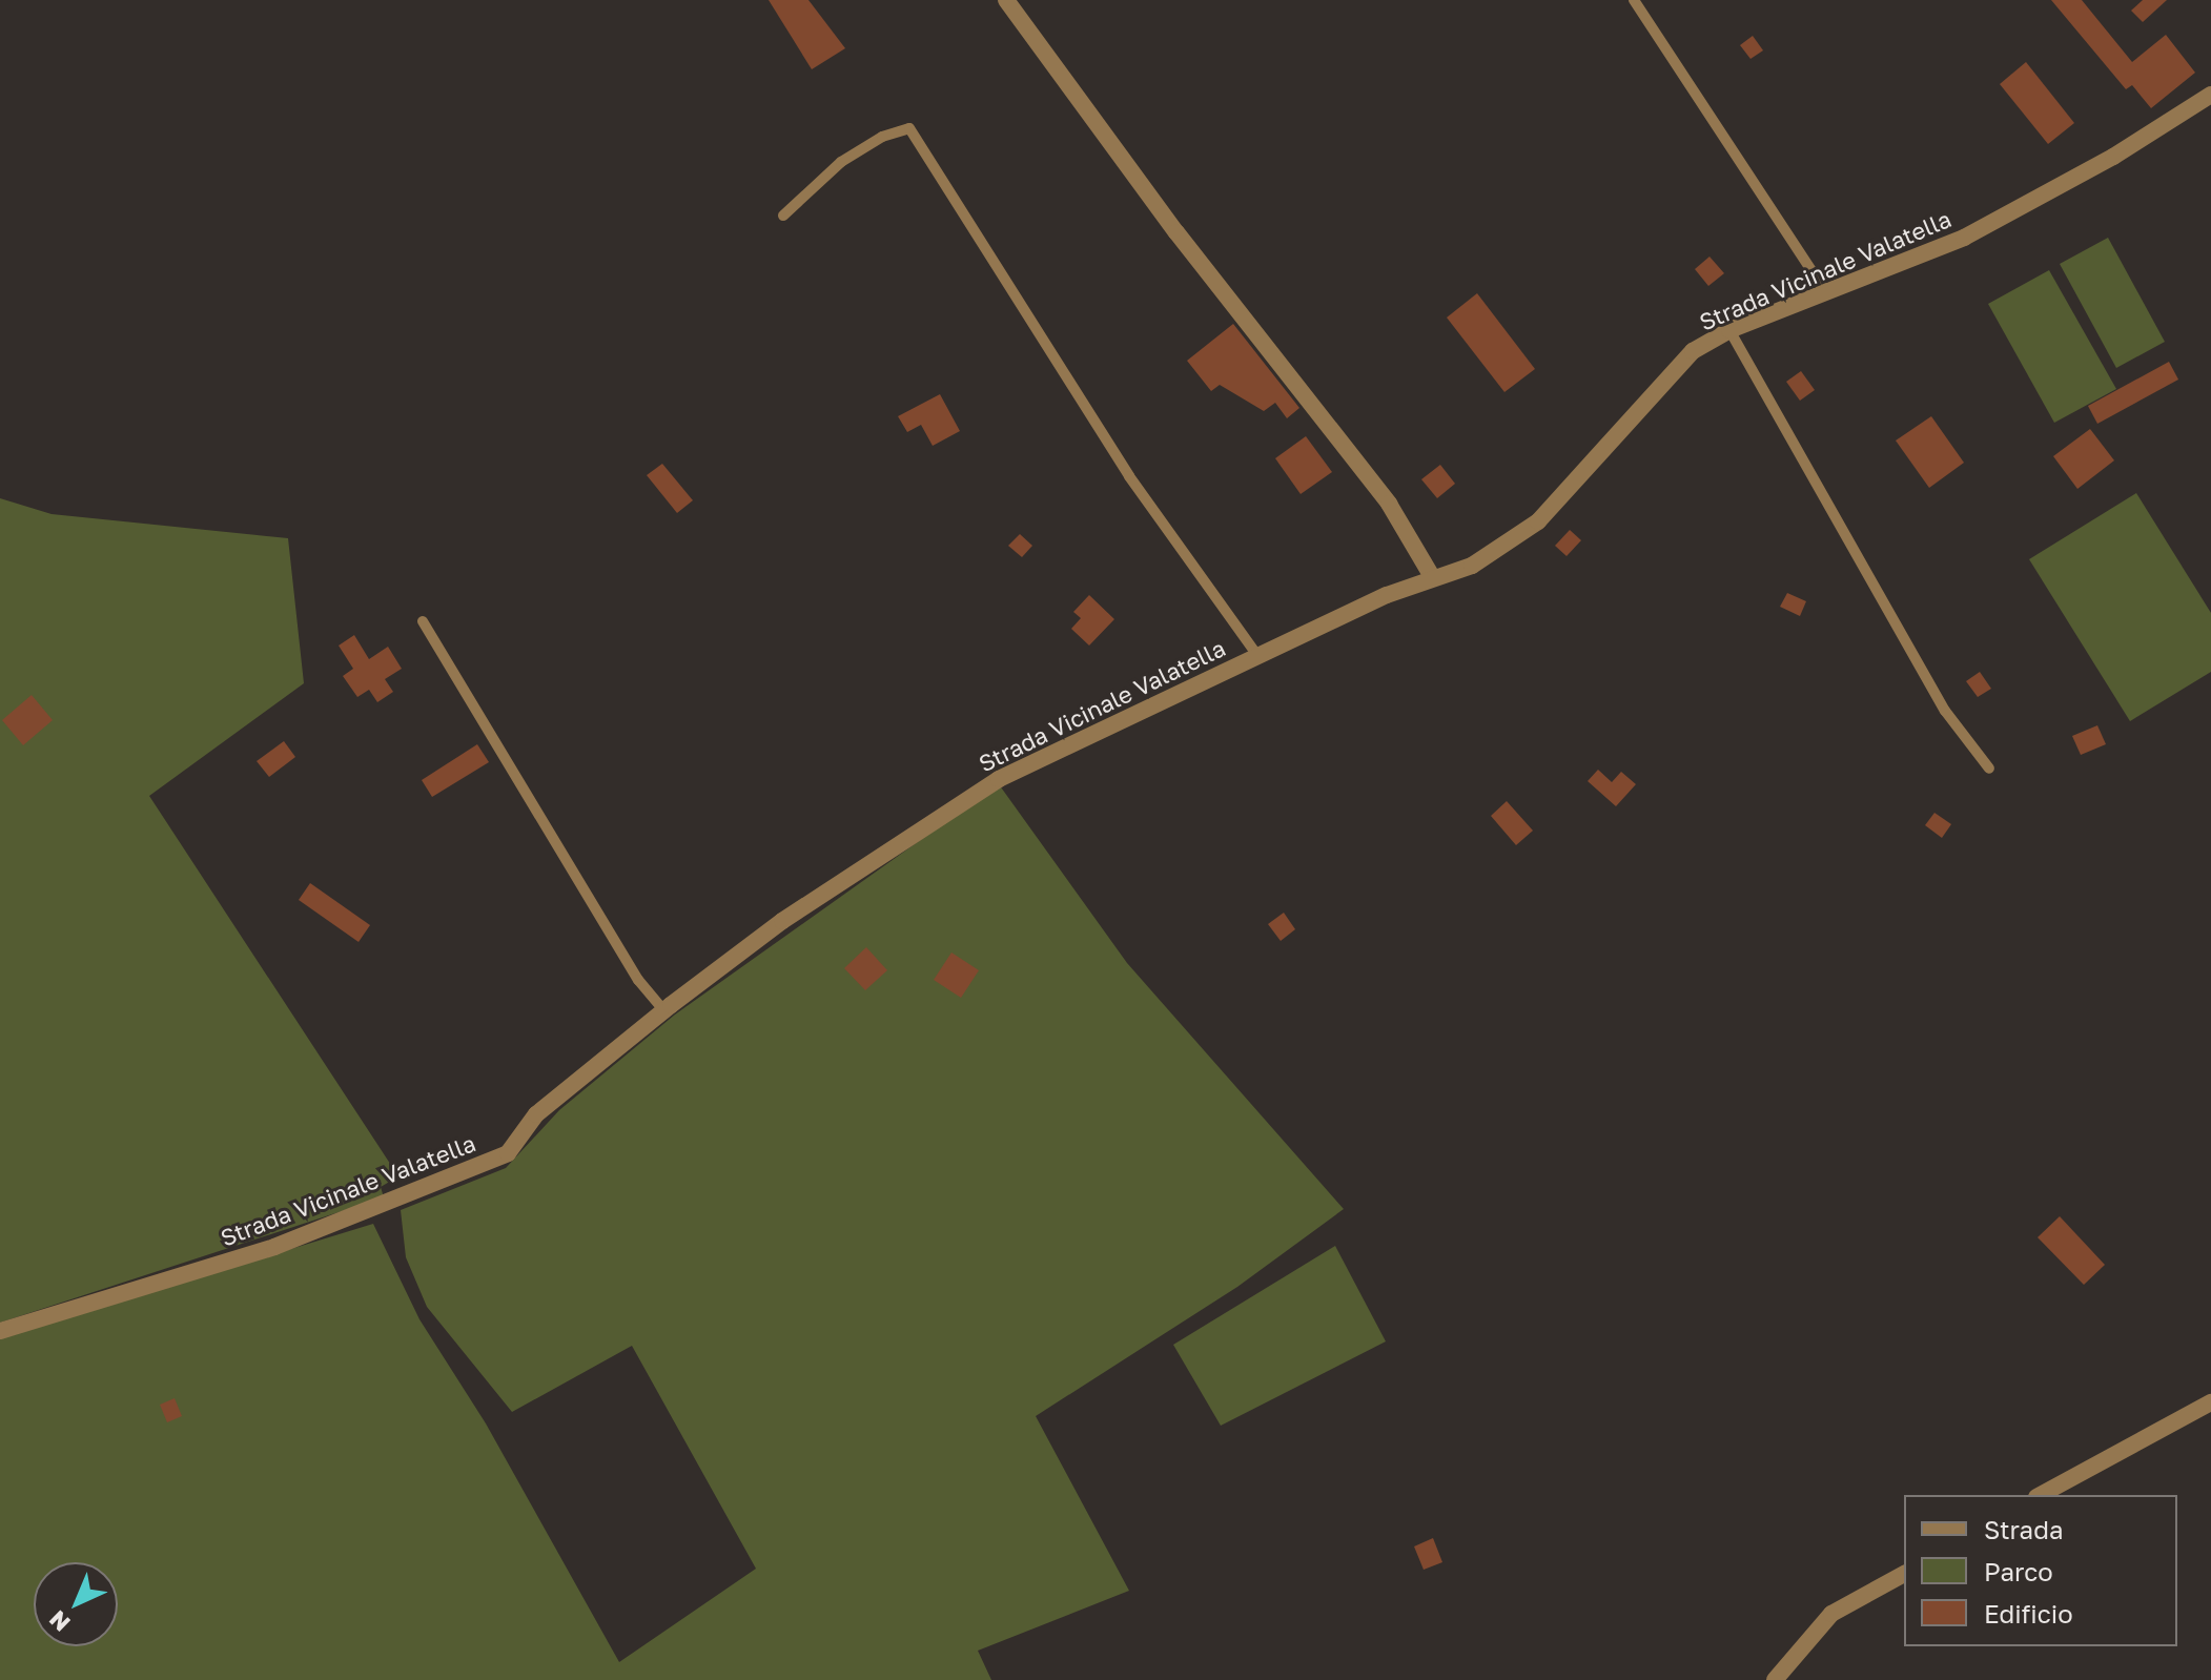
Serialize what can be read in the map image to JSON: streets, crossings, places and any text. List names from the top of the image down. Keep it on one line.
{"streets":{"street":["Strada Vicinale Valatella"]},"legend":["Strada","Parco","Edificio"],"north":"bottom left"}
